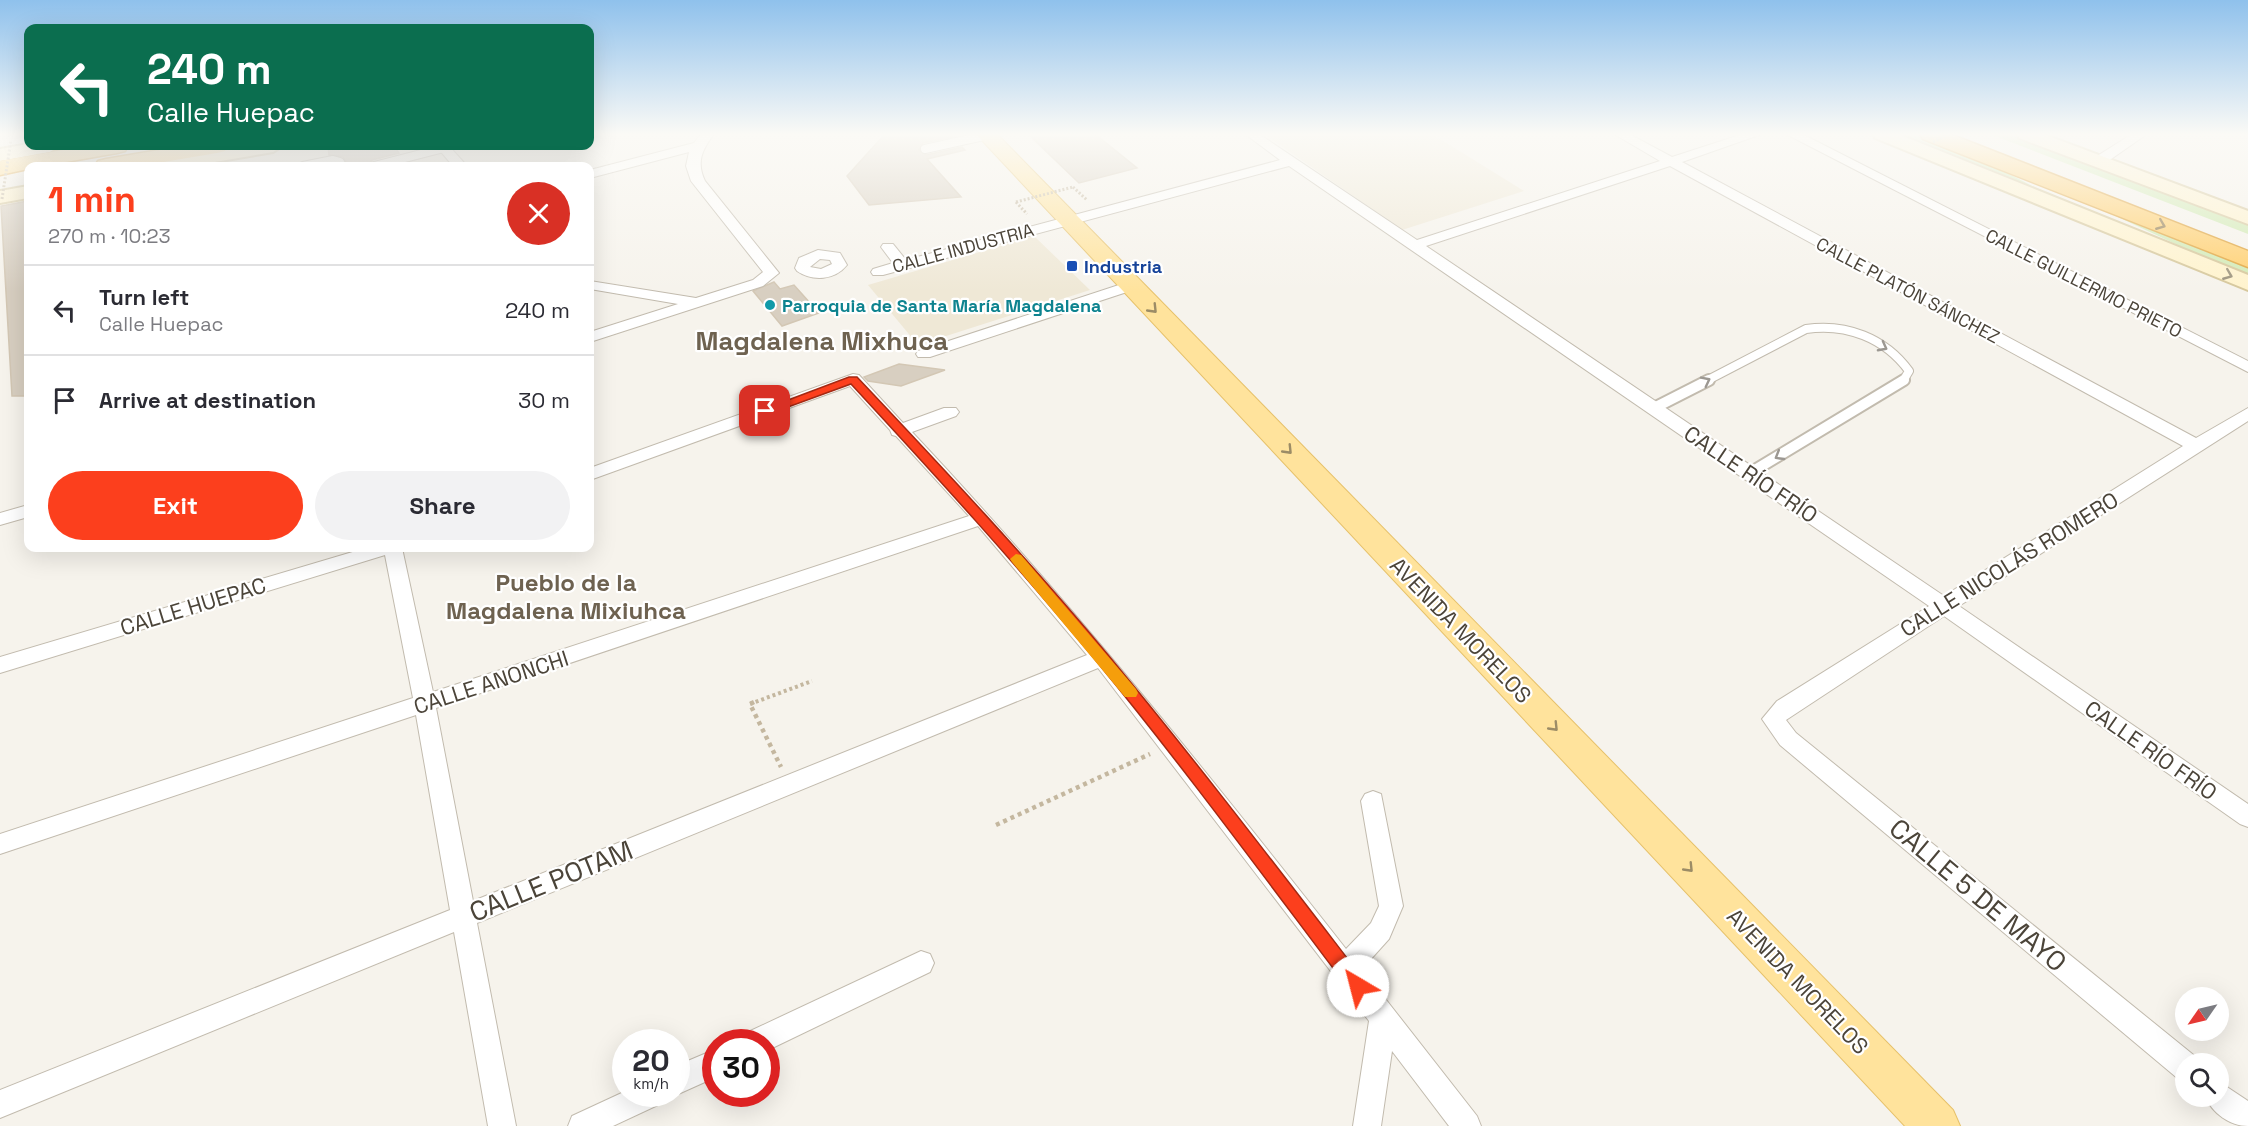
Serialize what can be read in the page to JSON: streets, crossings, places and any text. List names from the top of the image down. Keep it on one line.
{"streets":{"main road":["AVENIDA MORELOS"],"street":["CALLE INDUSTRIA","CALLE GUILLERMO PRIETO","CALLE PLATÓN SÁNCHEZ","CALLE RÍO FRÍO","CALLE NICOLÁS ROMERO","CALLE HUEPAC","CALLE ANONCHI","CALLE POTAM","CALLE 5 DE MAYO"]},"crossings":[["CALLE INDUSTRIA","AVENIDA MORELOS"],["CALLE PLATÓN SÁNCHEZ","CALLE NICOLÁS ROMERO"],["CALLE RÍO FRÍO","CALLE NICOLÁS ROMERO"],["CALLE NICOLÁS ROMERO","CALLE 5 DE MAYO"]],"one_way":["AVENIDA MORELOS"],"districts":["Magdalena Mixhuca","Pueblo de la Magdalena Mixiuhca"],"places":{"transit":["Industria"],"other":["Parroquia de Santa María Magdalena"]},"north":"bottom left","page":{"turn":["240 m","Calle Huepac"],"heading":["1 min","270 m · 10:23"],"list":[{"name":"Turn left","note":"Calle Huepac","value":"240 m"},{"name":"Arrive at destination","value":"30 m"}],"buttons":["Exit","Share"],"speed":"20 km/h","limit":"30"}}
